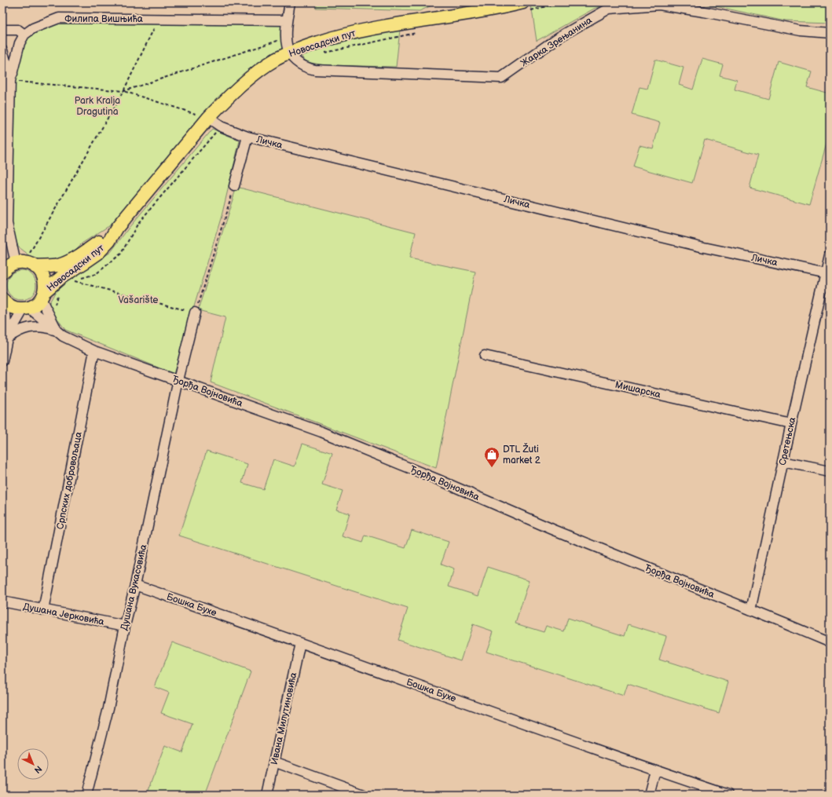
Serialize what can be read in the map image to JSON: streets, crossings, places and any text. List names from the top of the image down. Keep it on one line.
{"streets":{"main road":["Новосадски пут"],"street":["Филипа Вишњића","Жарка Зрењанина","Личка","Мишарска","Ђорђа Војновића","Сретењска","Српских добровољаца","Душана Вукасовића","Бошка Бухе","Душана Јерковића","Ивана Милутиновића"]},"crossings":[["Жарка Зрењанина","Новосадски пут"],["Новосадски пут","Личка"],["Новосадски пут","Ђорђа Војновића"],["Личка","Сретењска"],["Мишарска","Сретењска"],["Ђорђа Војновића","Сретењска"],["Ђорђа Војновића","Српских добровољаца"],["Ђорђа Војновића","Душана Вукасовића"],["Српских добровољаца","Душана Јерковића"],["Душана Вукасовића","Бошка Бухе"],["Душана Вукасовића","Душана Јерковића"],["Бошка Бухе","Ивана Милутиновића"]],"parks":["Park Kralja Dragutina","Vašarište"],"places":{"shop":["DTL Žuti market 2"]},"north":"bottom right"}
